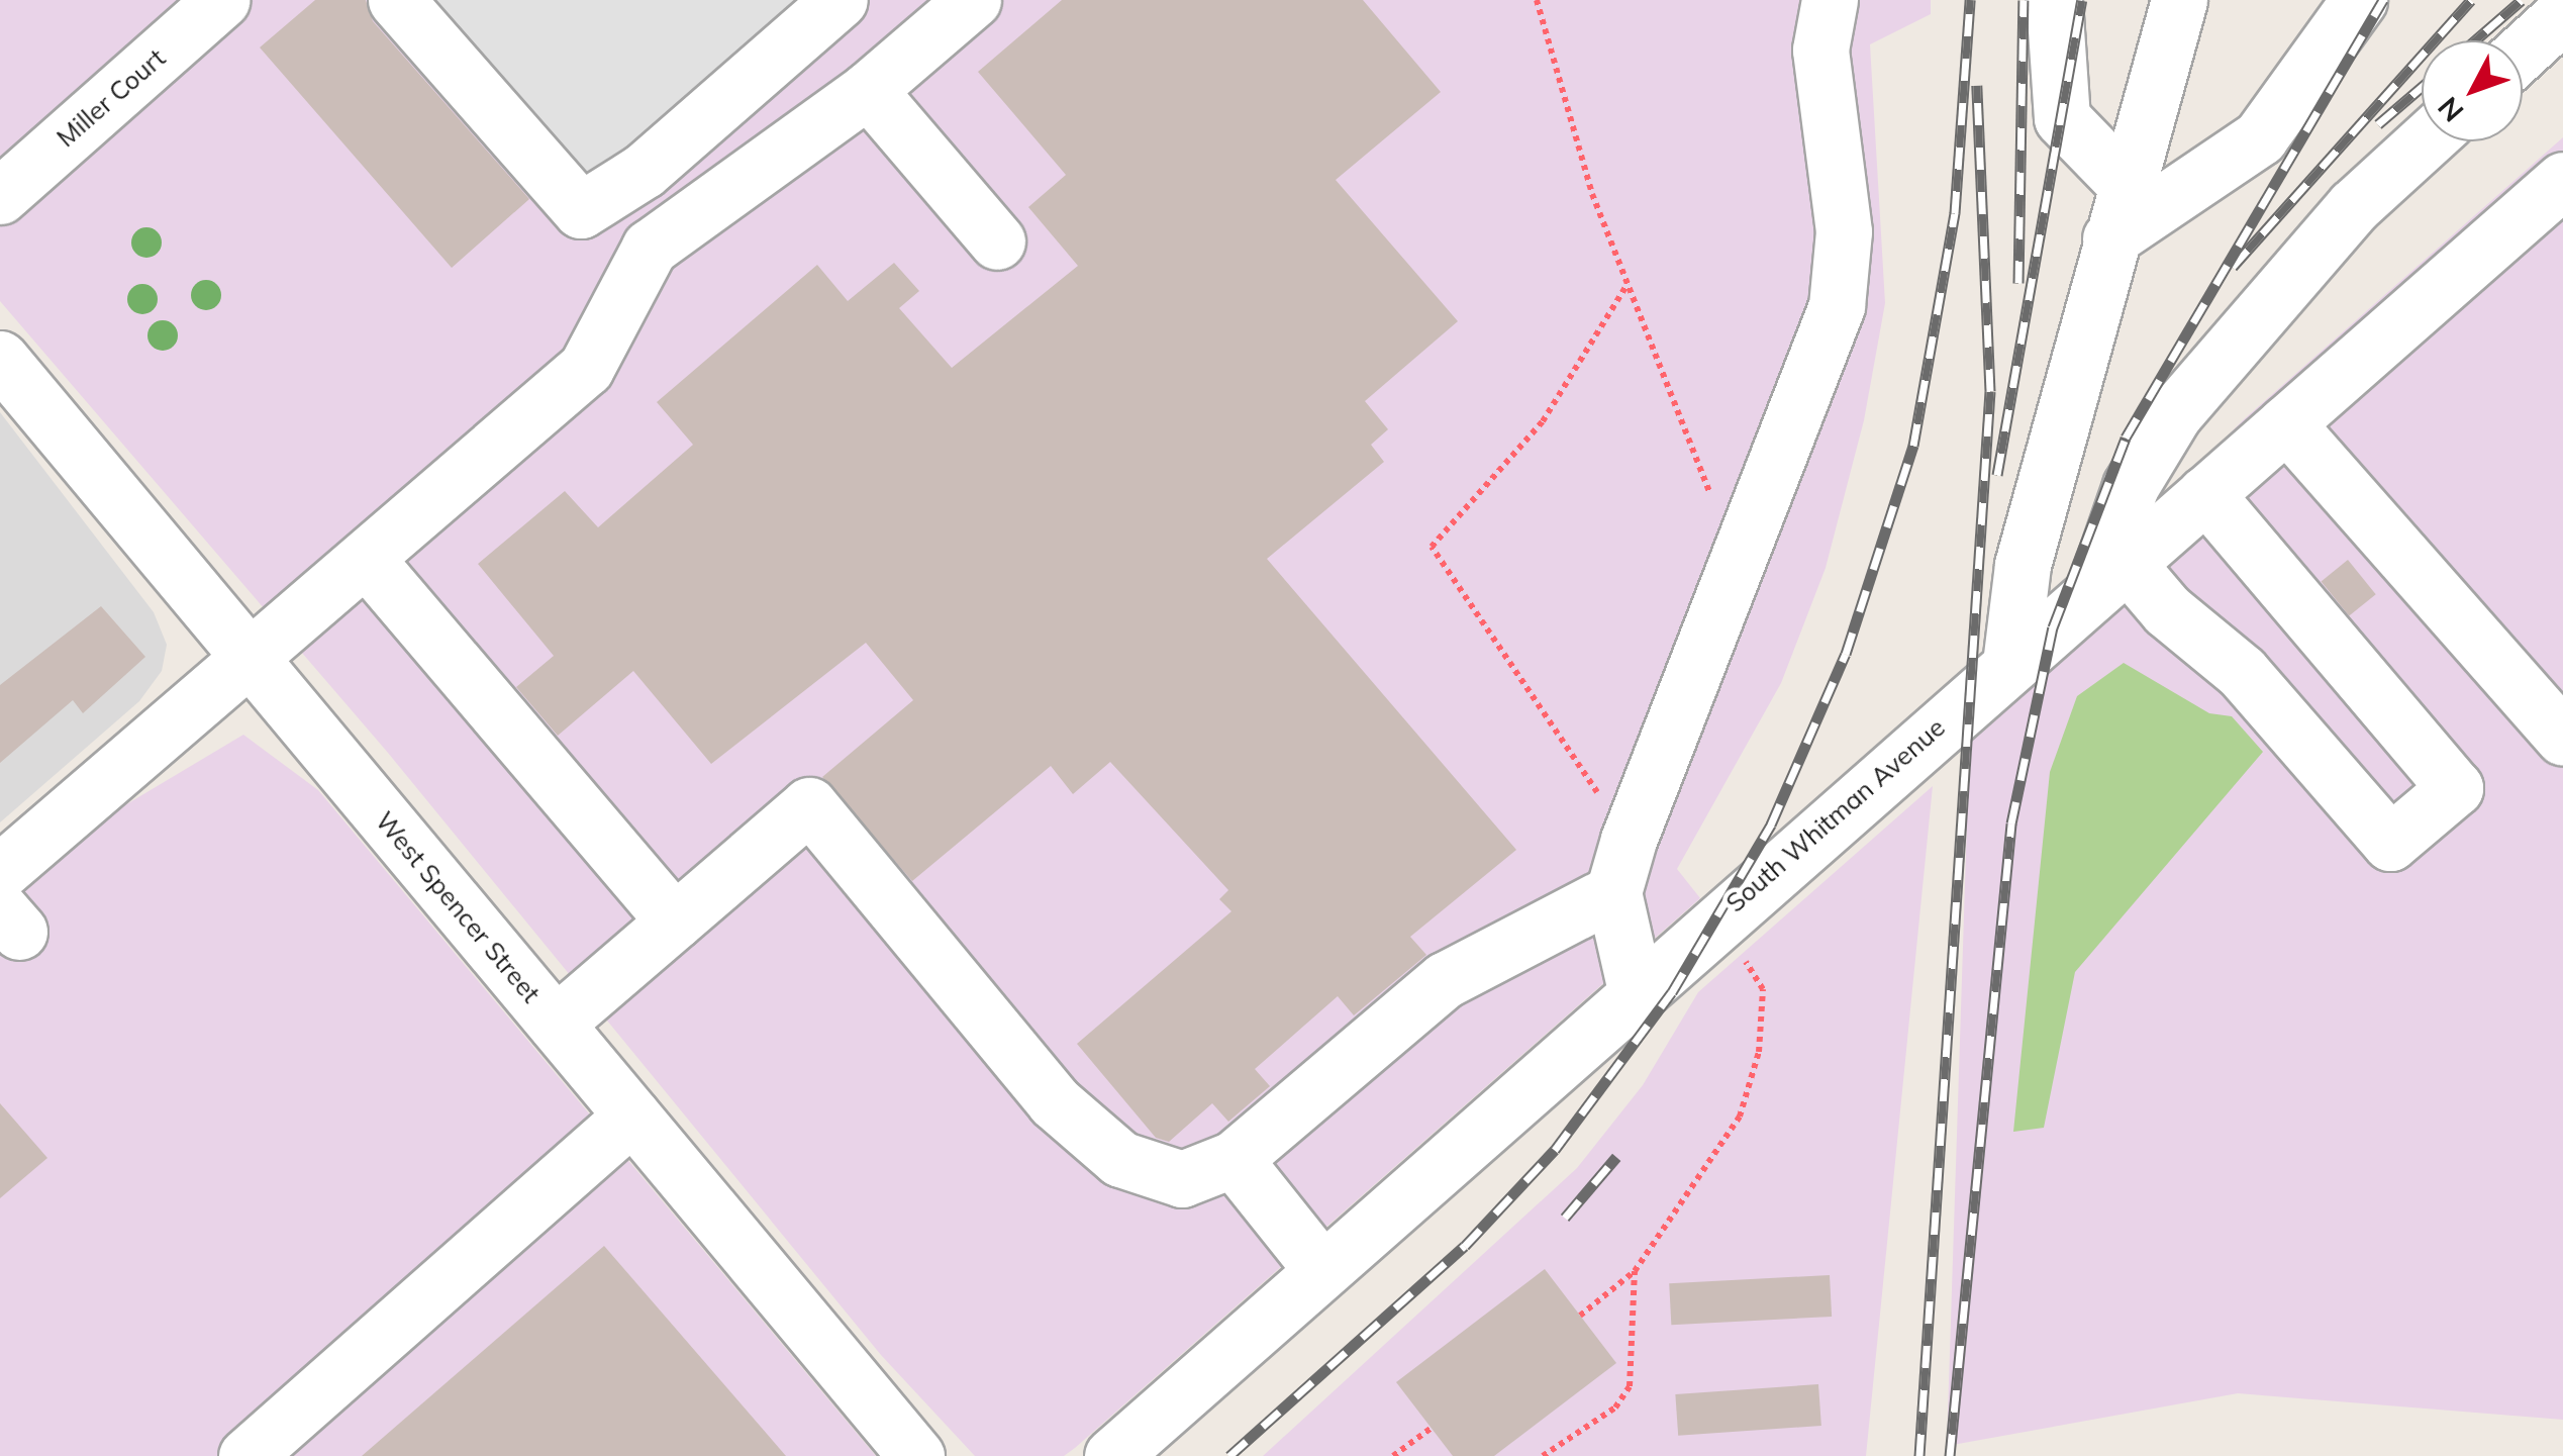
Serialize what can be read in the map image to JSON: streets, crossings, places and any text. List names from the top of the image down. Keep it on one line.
{"streets":{"street":["Miller Court","South Whitman Avenue","West Spencer Street"]},"north":"bottom left"}
